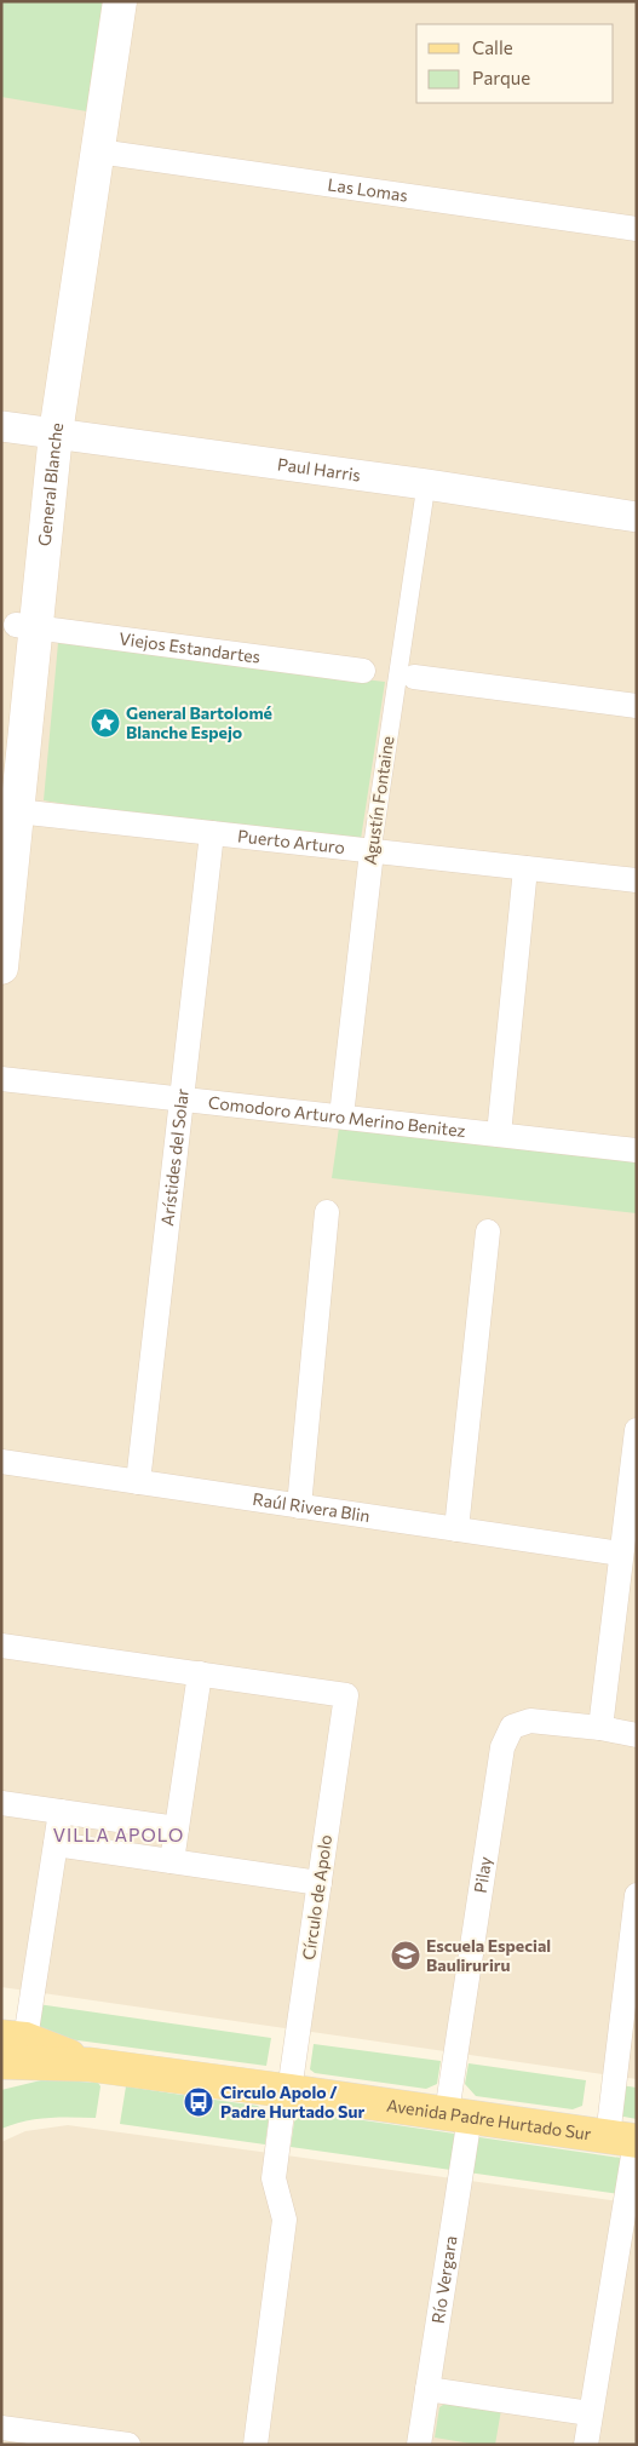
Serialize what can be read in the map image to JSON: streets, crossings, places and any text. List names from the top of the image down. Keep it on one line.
{"streets":{"main road":["General Blanche","Avenida Padre Hurtado Sur"],"street":["Las Lomas","Paul Harris","Viejos Estandartes","Agustín Fontaine","Puerto Arturo","Comodoro Arturo Merino Benitez","Arístides del Solar","Raúl Rivera Blin","Pilay","Círculo de Apolo","Río Vergara"]},"crossings":[["Las Lomas","General Blanche"],["Paul Harris","General Blanche"],["Paul Harris","Agustín Fontaine"],["General Blanche","Viejos Estandartes"],["General Blanche","Puerto Arturo"],["Agustín Fontaine","Puerto Arturo"],["Agustín Fontaine","Comodoro Arturo Merino Benitez"],["Puerto Arturo","Arístides del Solar"],["Comodoro Arturo Merino Benitez","Arístides del Solar"],["Arístides del Solar","Raúl Rivera Blin"],["Pilay","Avenida Padre Hurtado Sur"],["Pilay","Río Vergara"],["Círculo de Apolo","Avenida Padre Hurtado Sur"],["Avenida Padre Hurtado Sur","Río Vergara"]],"districts":["VILLA APOLO"],"places":{"place":["General Bartolomé Blanche Espejo"],"school or university":["Escuela Especial Bauliruriru"],"bus stop":["Circulo Apolo / Padre Hurtado Sur"]},"legend":["Calle","Parque"]}
